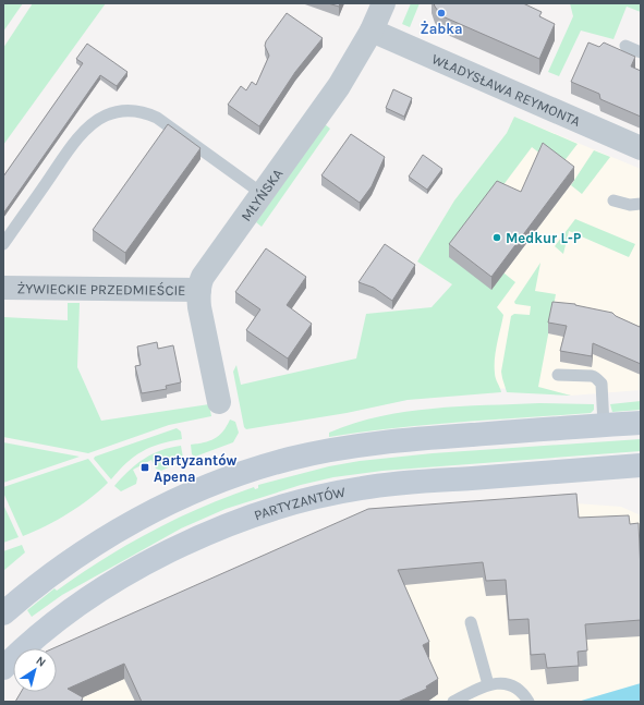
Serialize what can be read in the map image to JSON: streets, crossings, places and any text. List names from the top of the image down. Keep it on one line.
{"streets":{"main road":["PARTYZANTÓW"],"street":["WŁADYSŁAWA REYMONTA","MŁYŃSKA","ŻYWIECKIE PRZEDMIEŚCIE"]},"crossings":[["WŁADYSŁAWA REYMONTA","MŁYŃSKA"],["MŁYŃSKA","ŻYWIECKIE PRZEDMIEŚCIE"]],"places":{"other":["Żabka","Medkur L-P"],"transit":["Partyzantów Apena"]},"north":"top right"}
